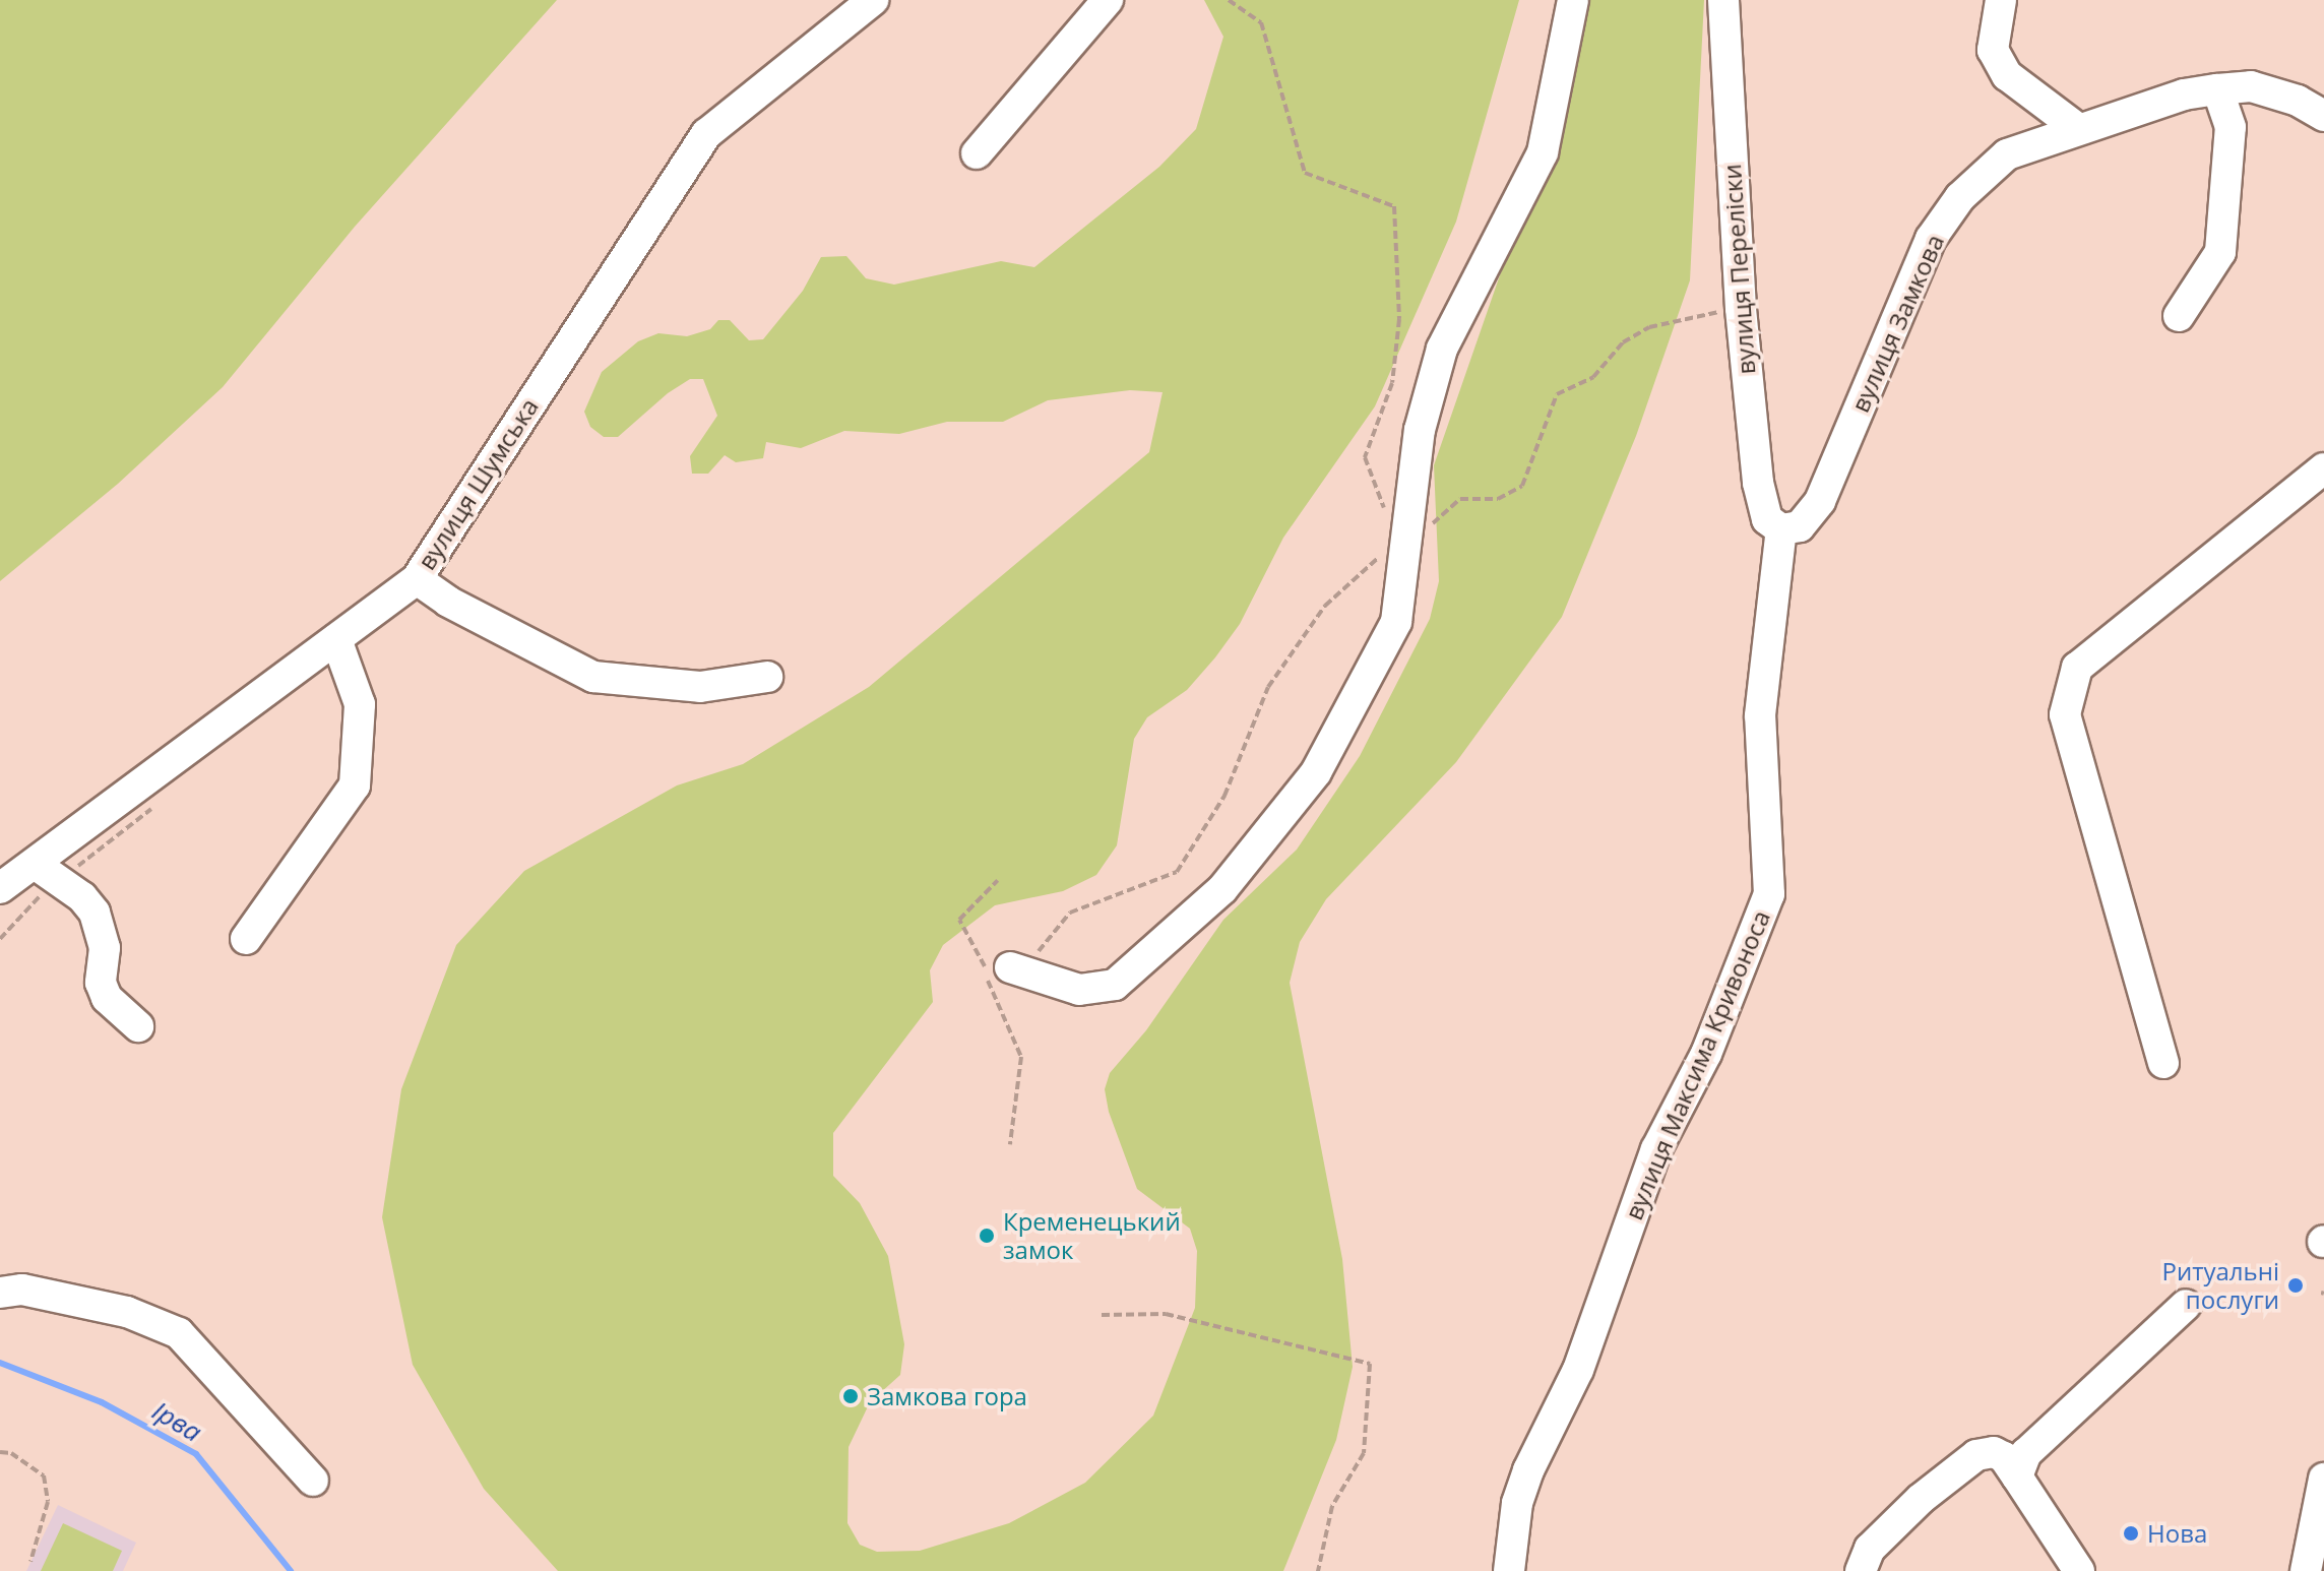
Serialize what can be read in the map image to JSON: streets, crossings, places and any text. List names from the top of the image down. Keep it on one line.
{"streets":{"street":["вулиця Переліски","вулиця Замкова","вулиця Шумська","вулиця Максима Кривоноса"]},"crossings":[["вулиця Переліски","вулиця Замкова"],["вулиця Переліски","вулиця Максима Кривоноса"],["вулиця Замкова","вулиця Максима Кривоноса"]],"water":["Ірва"],"places":["Кременецький замок","Ритуальні послуги","Замкова гора","Нова"]}
